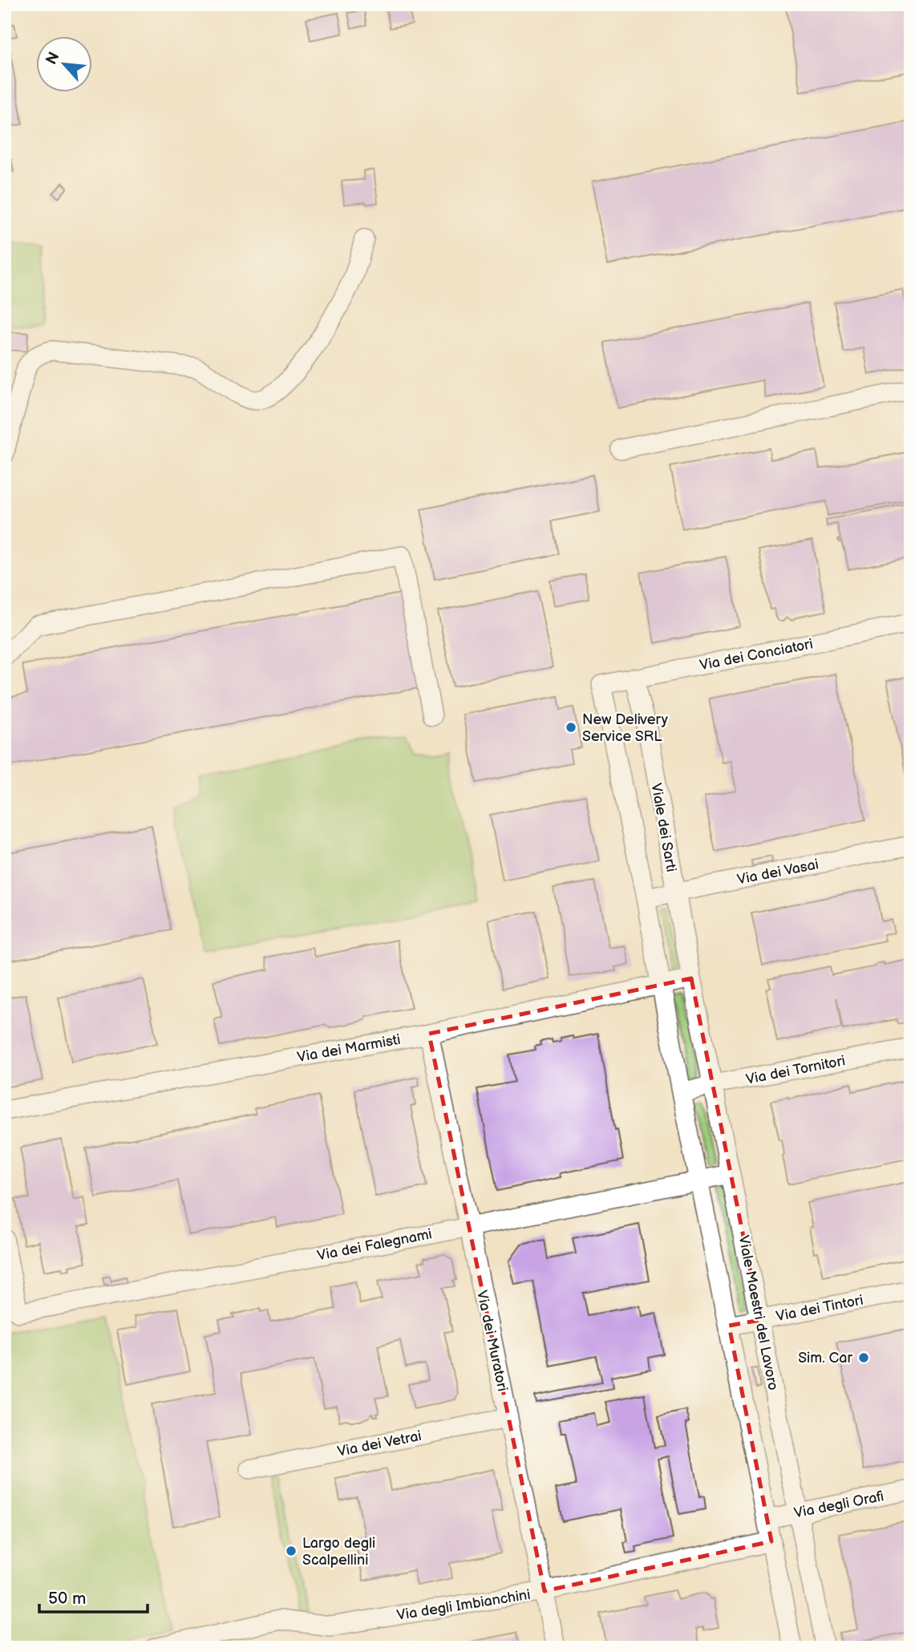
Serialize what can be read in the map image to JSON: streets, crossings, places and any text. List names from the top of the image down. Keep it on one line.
{"streets":{"street":["Via dei Conciatori","Viale dei Sarti","Via dei Vasai","Via dei Marmisti","Via dei Tornitori","Via dei Falegnami","Via dei Tintori","Viale Maestri del Lavoro","Via dei Muratori","Via dei Vetrai","Via degli Orafi","Via degli Imbianchini"]},"crossings":[["Via dei Conciatori","Viale dei Sarti"],["Via dei Conciatori","Via dei Vasai"],["Viale dei Sarti","Via dei Vasai"],["Viale dei Sarti","Via dei Marmisti"],["Viale dei Sarti","Viale Maestri del Lavoro"],["Via dei Marmisti","Viale Maestri del Lavoro"],["Via dei Marmisti","Via dei Muratori"],["Via dei Tornitori","Viale Maestri del Lavoro"],["Via dei Falegnami","Viale Maestri del Lavoro"],["Via dei Falegnami","Via dei Muratori"],["Via dei Tintori","Viale Maestri del Lavoro"],["Viale Maestri del Lavoro","Via degli Orafi"],["Via dei Muratori","Via dei Vetrai"],["Via dei Muratori","Via degli Imbianchini"]],"places":["New Delivery Service SRL","Sim. Car","Largo degli Scalpellini"],"scale_bar":"50 m","north":"top left"}
